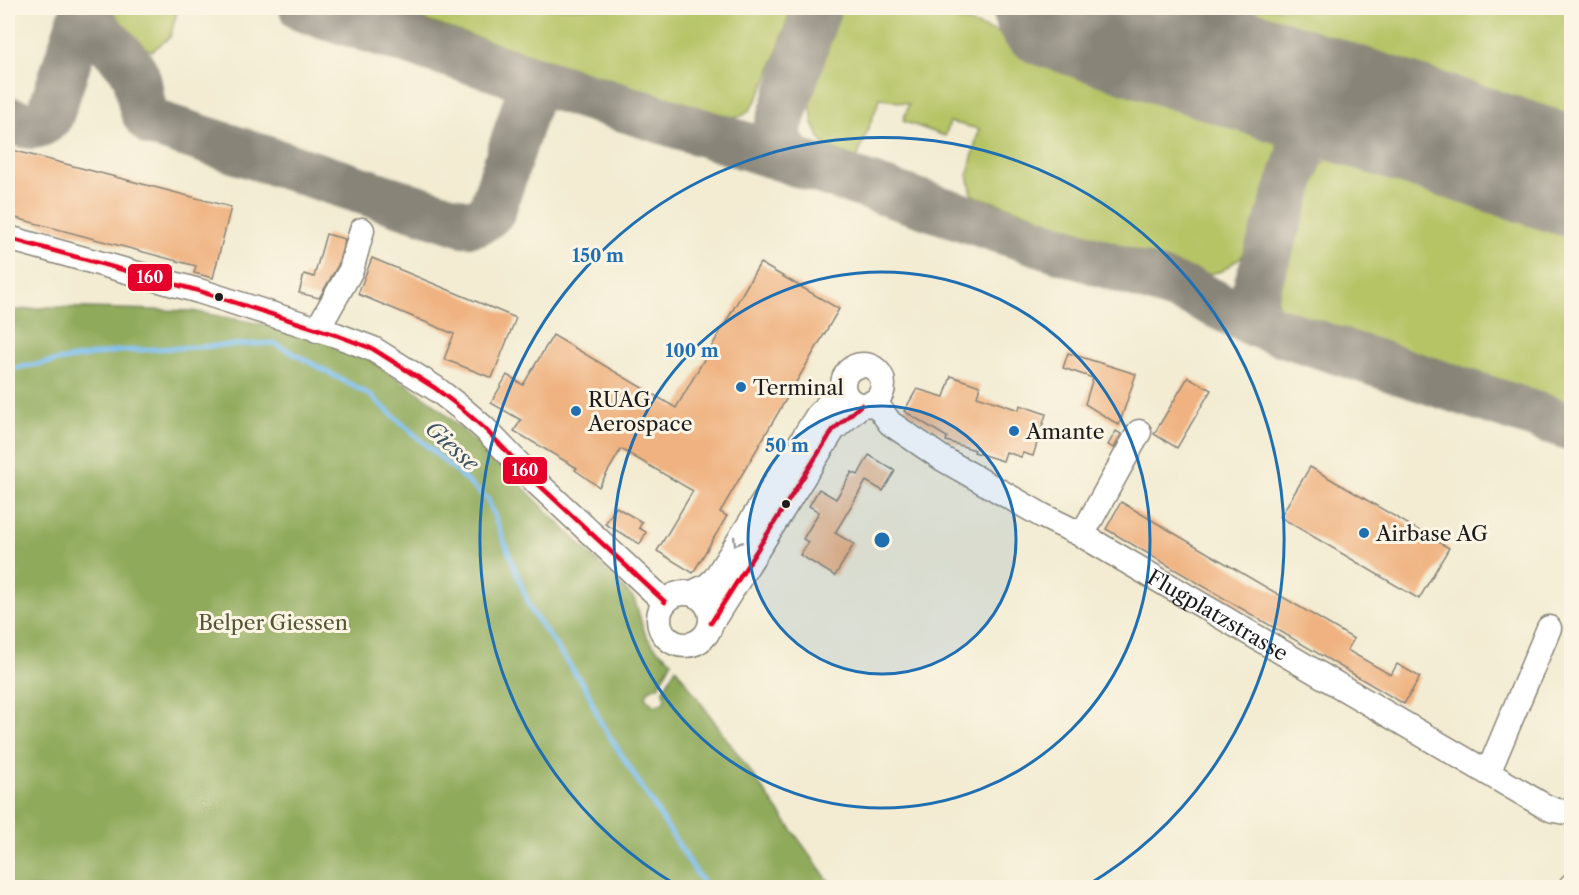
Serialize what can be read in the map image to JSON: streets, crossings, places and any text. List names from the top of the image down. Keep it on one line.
{"streets":{"street":["Flugplatzstrasse"]},"water":["Giesse"],"parks":["Belper Giessen"],"places":["Terminal","RUAG Aerospace","Amante","Airbase AG"],"lines":["transit line 160"],"rings":["150 m","100 m","50 m"]}
